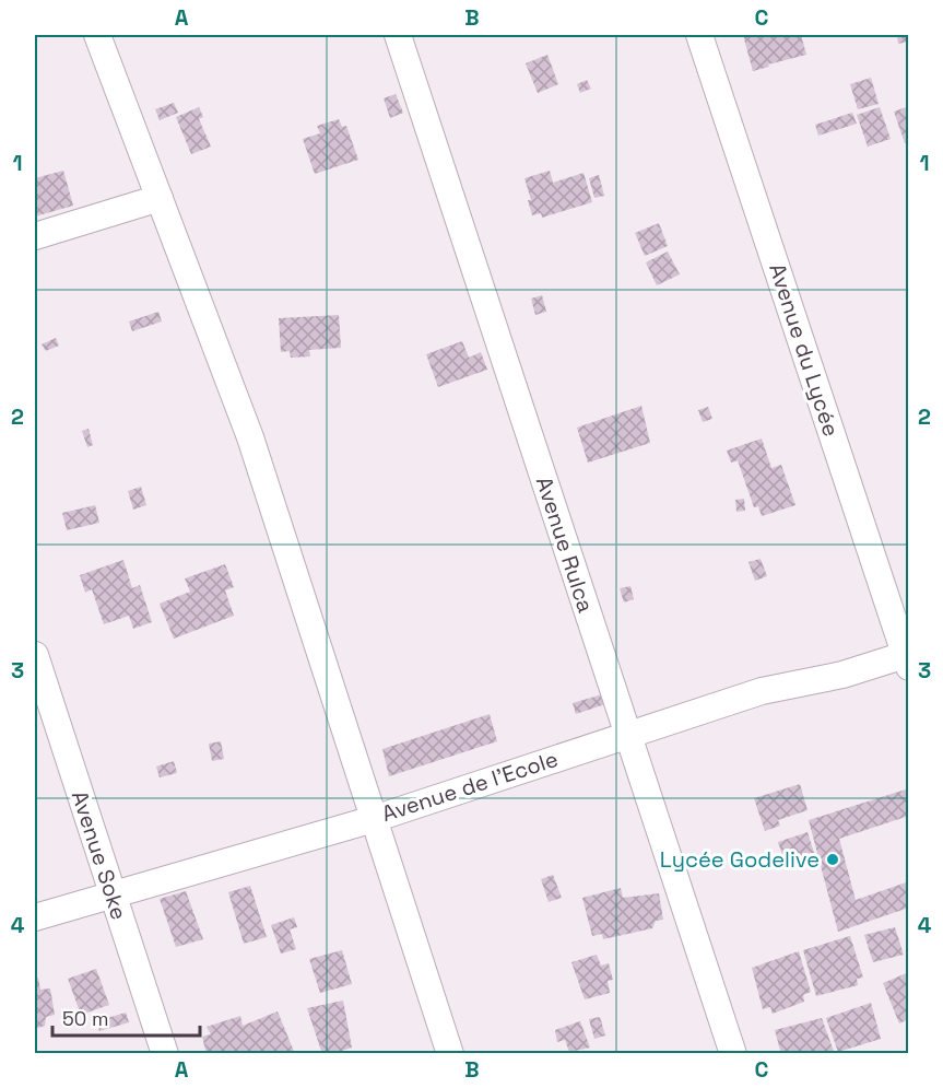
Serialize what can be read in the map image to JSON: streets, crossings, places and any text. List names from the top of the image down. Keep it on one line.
{"streets":{"street":["Avenue du Lycée","Avenue Rulca","Avenue de l'Ecole","Avenue Soke"]},"crossings":[["Avenue du Lycée","Avenue de l'Ecole"],["Avenue Rulca","Avenue de l'Ecole"],["Avenue de l'Ecole","Avenue Soke"]],"places":["Lycée Godelive"],"scale_bar":"50 m","grid":{"columns":["A","B","C"],"rows":["1","2","3","4"]}}
